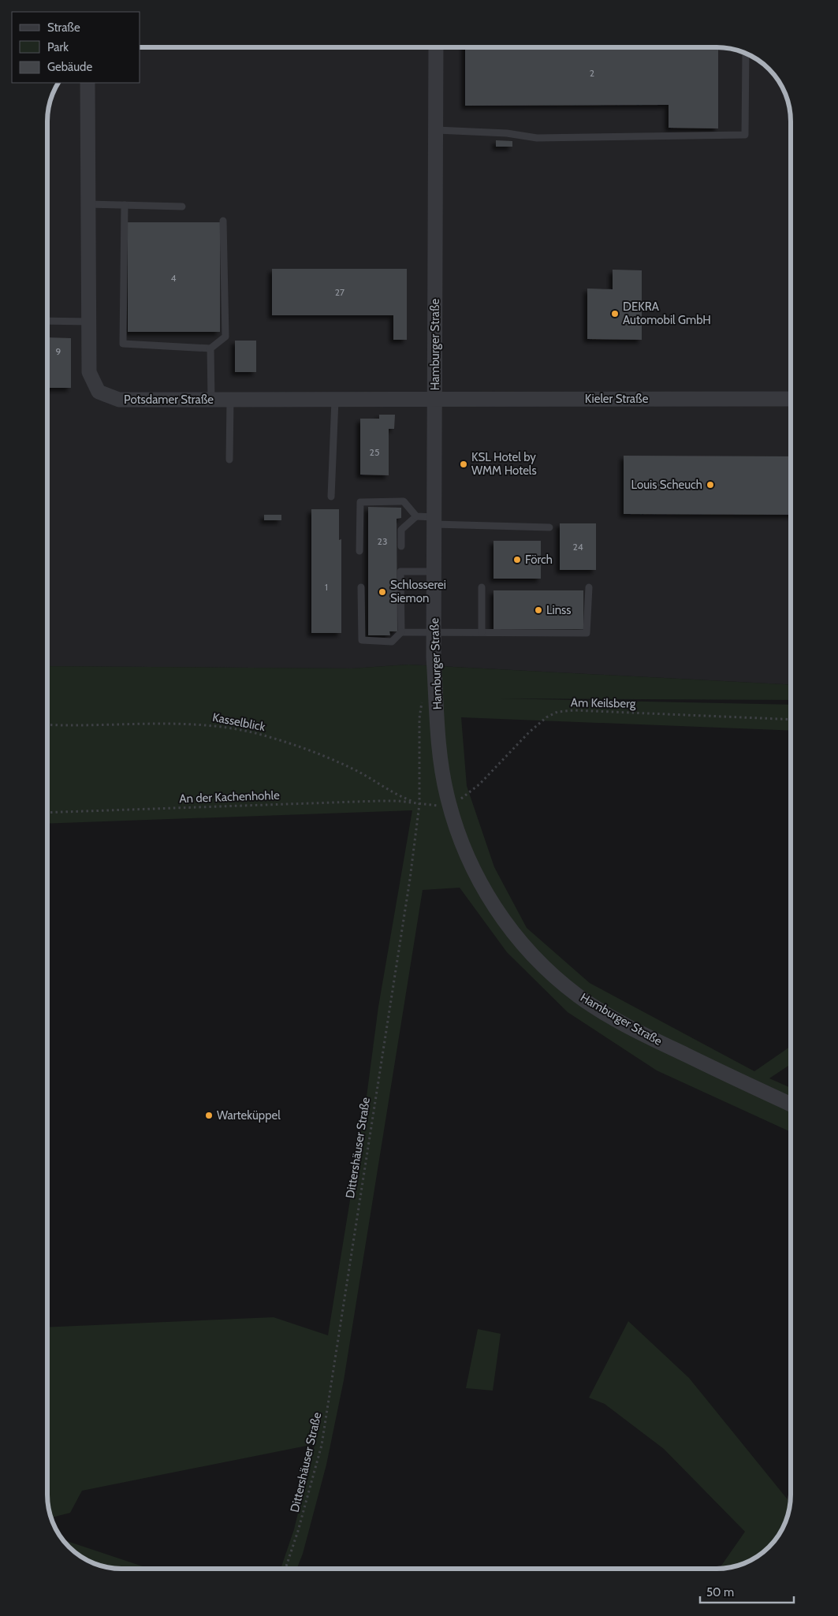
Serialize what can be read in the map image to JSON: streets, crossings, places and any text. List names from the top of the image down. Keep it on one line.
{"streets":{"street":["Hamburger Straße","Kieler Straße","Potsdamer Straße"],"path":["Am Keilsberg","Kasselblick","An der Kachenhohle","Dittershäuser Straße"]},"crossings":[["Hamburger Straße","Kieler Straße"],["Hamburger Straße","Potsdamer Straße"],["Hamburger Straße","Am Keilsberg"],["Kieler Straße","Potsdamer Straße"],["Am Keilsberg","Kasselblick"],["Am Keilsberg","An der Kachenhohle"],["Am Keilsberg","Dittershäuser Straße"],["Kasselblick","An der Kachenhohle"],["Kasselblick","Dittershäuser Straße"],["An der Kachenhohle","Dittershäuser Straße"]],"places":["DEKRA Automobil GmbH","KSL Hotel by WMM Hotels","Louis Scheuch","Förch","Schlosserei Siemon","Linss","Warteküppel"],"house_numbers":["2","4","27","9","25","23","24","1"],"legend":["Straße","Park","Gebäude"],"scale_bar":"50 m"}
